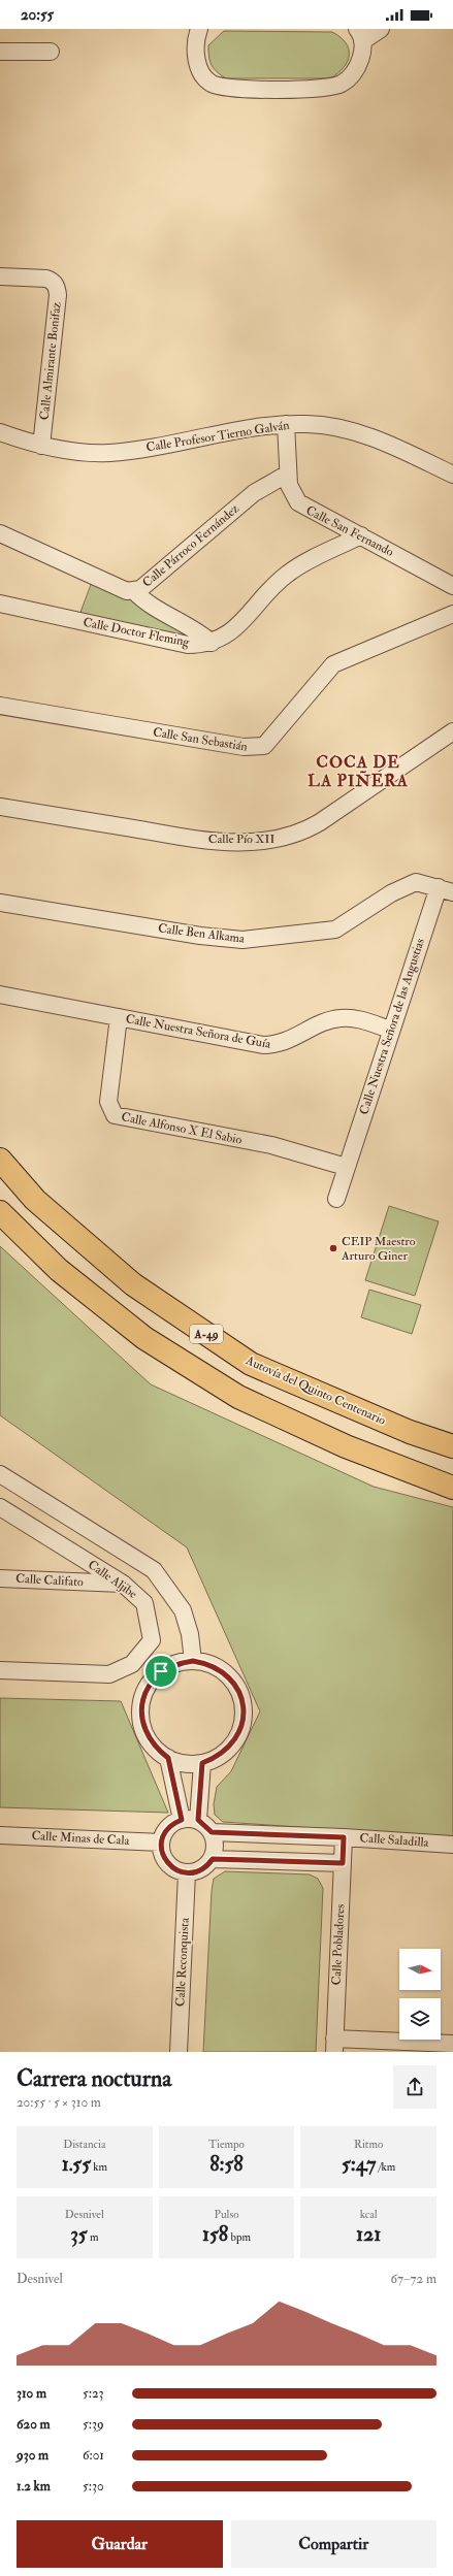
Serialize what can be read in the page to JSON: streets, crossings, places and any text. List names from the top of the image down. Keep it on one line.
{"streets":{"highway":["A-49","Autovía del Quinto Centenario"],"street":["Calle Almirante Bonifaz","Calle Profesor Tierno Galván","Calle San Fernando","Calle Párroco Fernández","Calle Doctor Fleming","Calle San Sebastián","Calle Pío XII","Calle Ben Alkama","Calle Nuestra Señora de las Angustias","Calle Nuestra Señora de Guía","Calle Alfonso X El Sabio","Calle Aljibe","Calle Califato","Calle Minas de Cala","Calle Saladilla","Calle Pobladores","Calle Reconquista"]},"crossings":[["Calle Almirante Bonifaz","Calle Profesor Tierno Galván"],["Calle Profesor Tierno Galván","Calle San Fernando"],["Calle San Fernando","Calle Párroco Fernández"],["Calle San Fernando","Calle Doctor Fleming"],["Calle Ben Alkama","Calle Nuestra Señora de las Angustias"],["Calle Nuestra Señora de las Angustias","Calle Nuestra Señora de Guía"],["Calle Nuestra Señora de las Angustias","Calle Alfonso X El Sabio"],["Calle Nuestra Señora de Guía","Calle Alfonso X El Sabio"],["Calle Aljibe","Calle Califato"],["Calle Minas de Cala","Calle Saladilla"],["Calle Minas de Cala","Calle Reconquista"],["Calle Saladilla","Calle Pobladores"],["Calle Saladilla","Calle Reconquista"]],"districts":["COCA DE LA PIÑERA"],"places":["CEIP Maestro Arturo Giner"],"north":"right","page":{"status":"20:55","heading":["Carrera nocturna","20:55 · 5 × 310 m"],"stats":[["Distancia","1.55 km"],["Tiempo","8:58"],["Ritmo","5:47 /km"],["Desnivel","35 m"],["Pulso","158 bpm"],["kcal","121"]],"chart":["Desnivel","67–72 m"],"list":[{"name":"310 m","note":"5:23"},{"name":"620 m","note":"5:39"},{"name":"930 m","note":"6:01"},{"name":"1.2 km","note":"5:30"}],"buttons":["Guardar","Compartir"]}}
